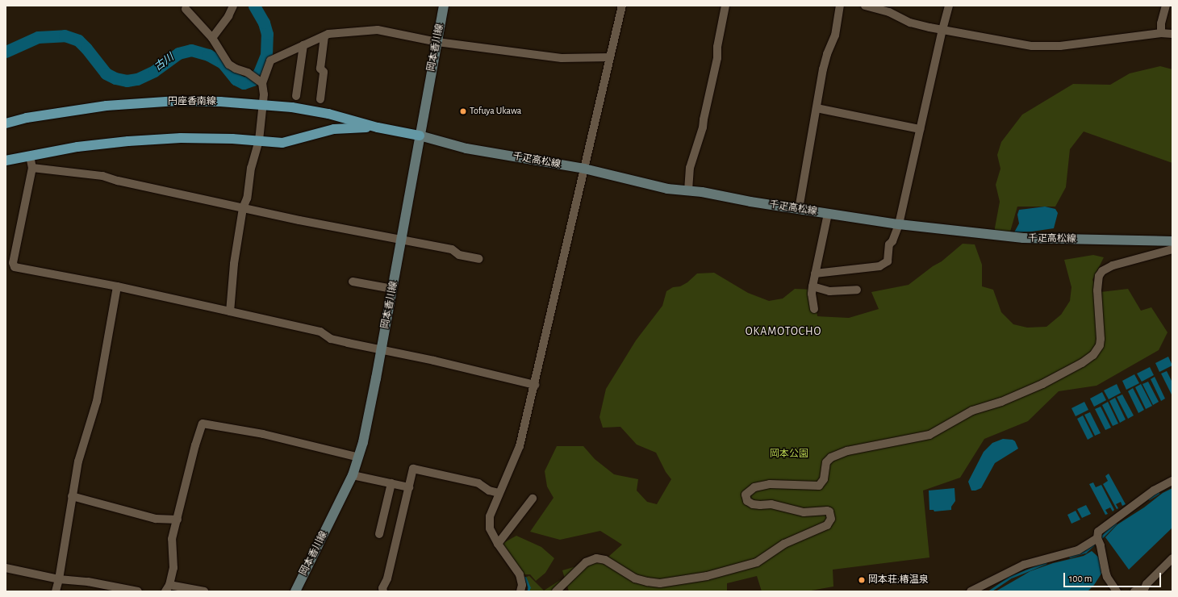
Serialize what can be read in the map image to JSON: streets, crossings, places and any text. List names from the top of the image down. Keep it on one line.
{"streets":{"main road":["岡本香川線","円座香南線","千疋高松線"]},"crossings":[["岡本香川線","円座香南線"],["岡本香川線","千疋高松線"],["円座香南線","千疋高松線"]],"districts":["OKAMOTOCHO"],"water":["古川"],"parks":["岡本公園"],"places":["Tofuya Ukawa","岡本荘;椿温泉"],"scale_bar":"100 m"}
